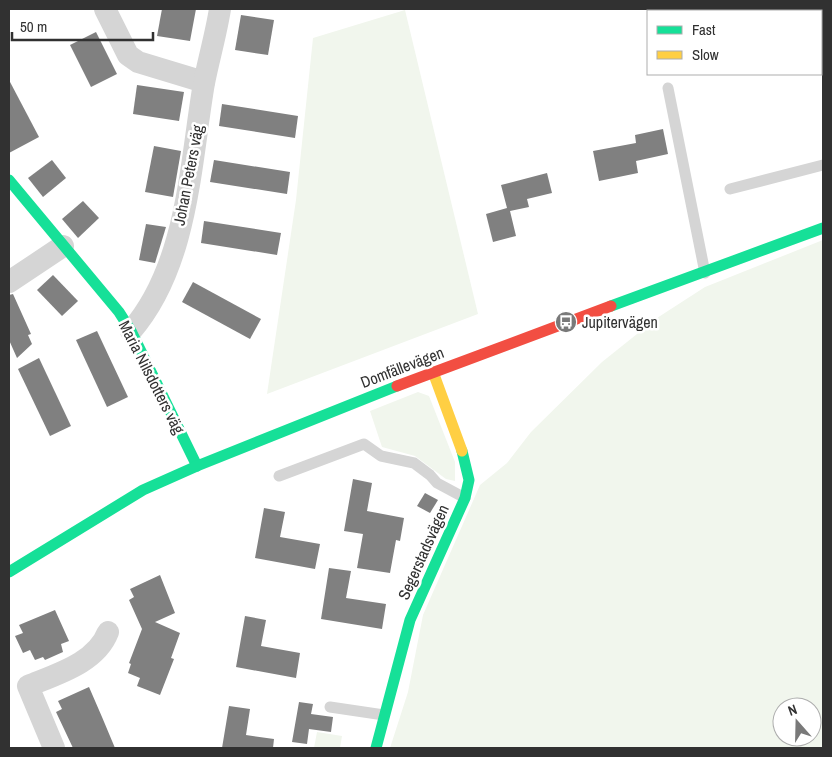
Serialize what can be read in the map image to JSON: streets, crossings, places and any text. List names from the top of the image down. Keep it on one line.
{"streets":{"street":["Johan Peters väg","Domfällevägen","Maria Nilsdotters väg","Segerstadsvägen"]},"crossings":[["Johan Peters väg","Maria Nilsdotters väg"],["Domfällevägen","Maria Nilsdotters väg"],["Domfällevägen","Segerstadsvägen"]],"places":{"bus stop":["Jupitervägen"]},"legend":["Fast","Slow"],"scale_bar":"50 m","north":"top"}
